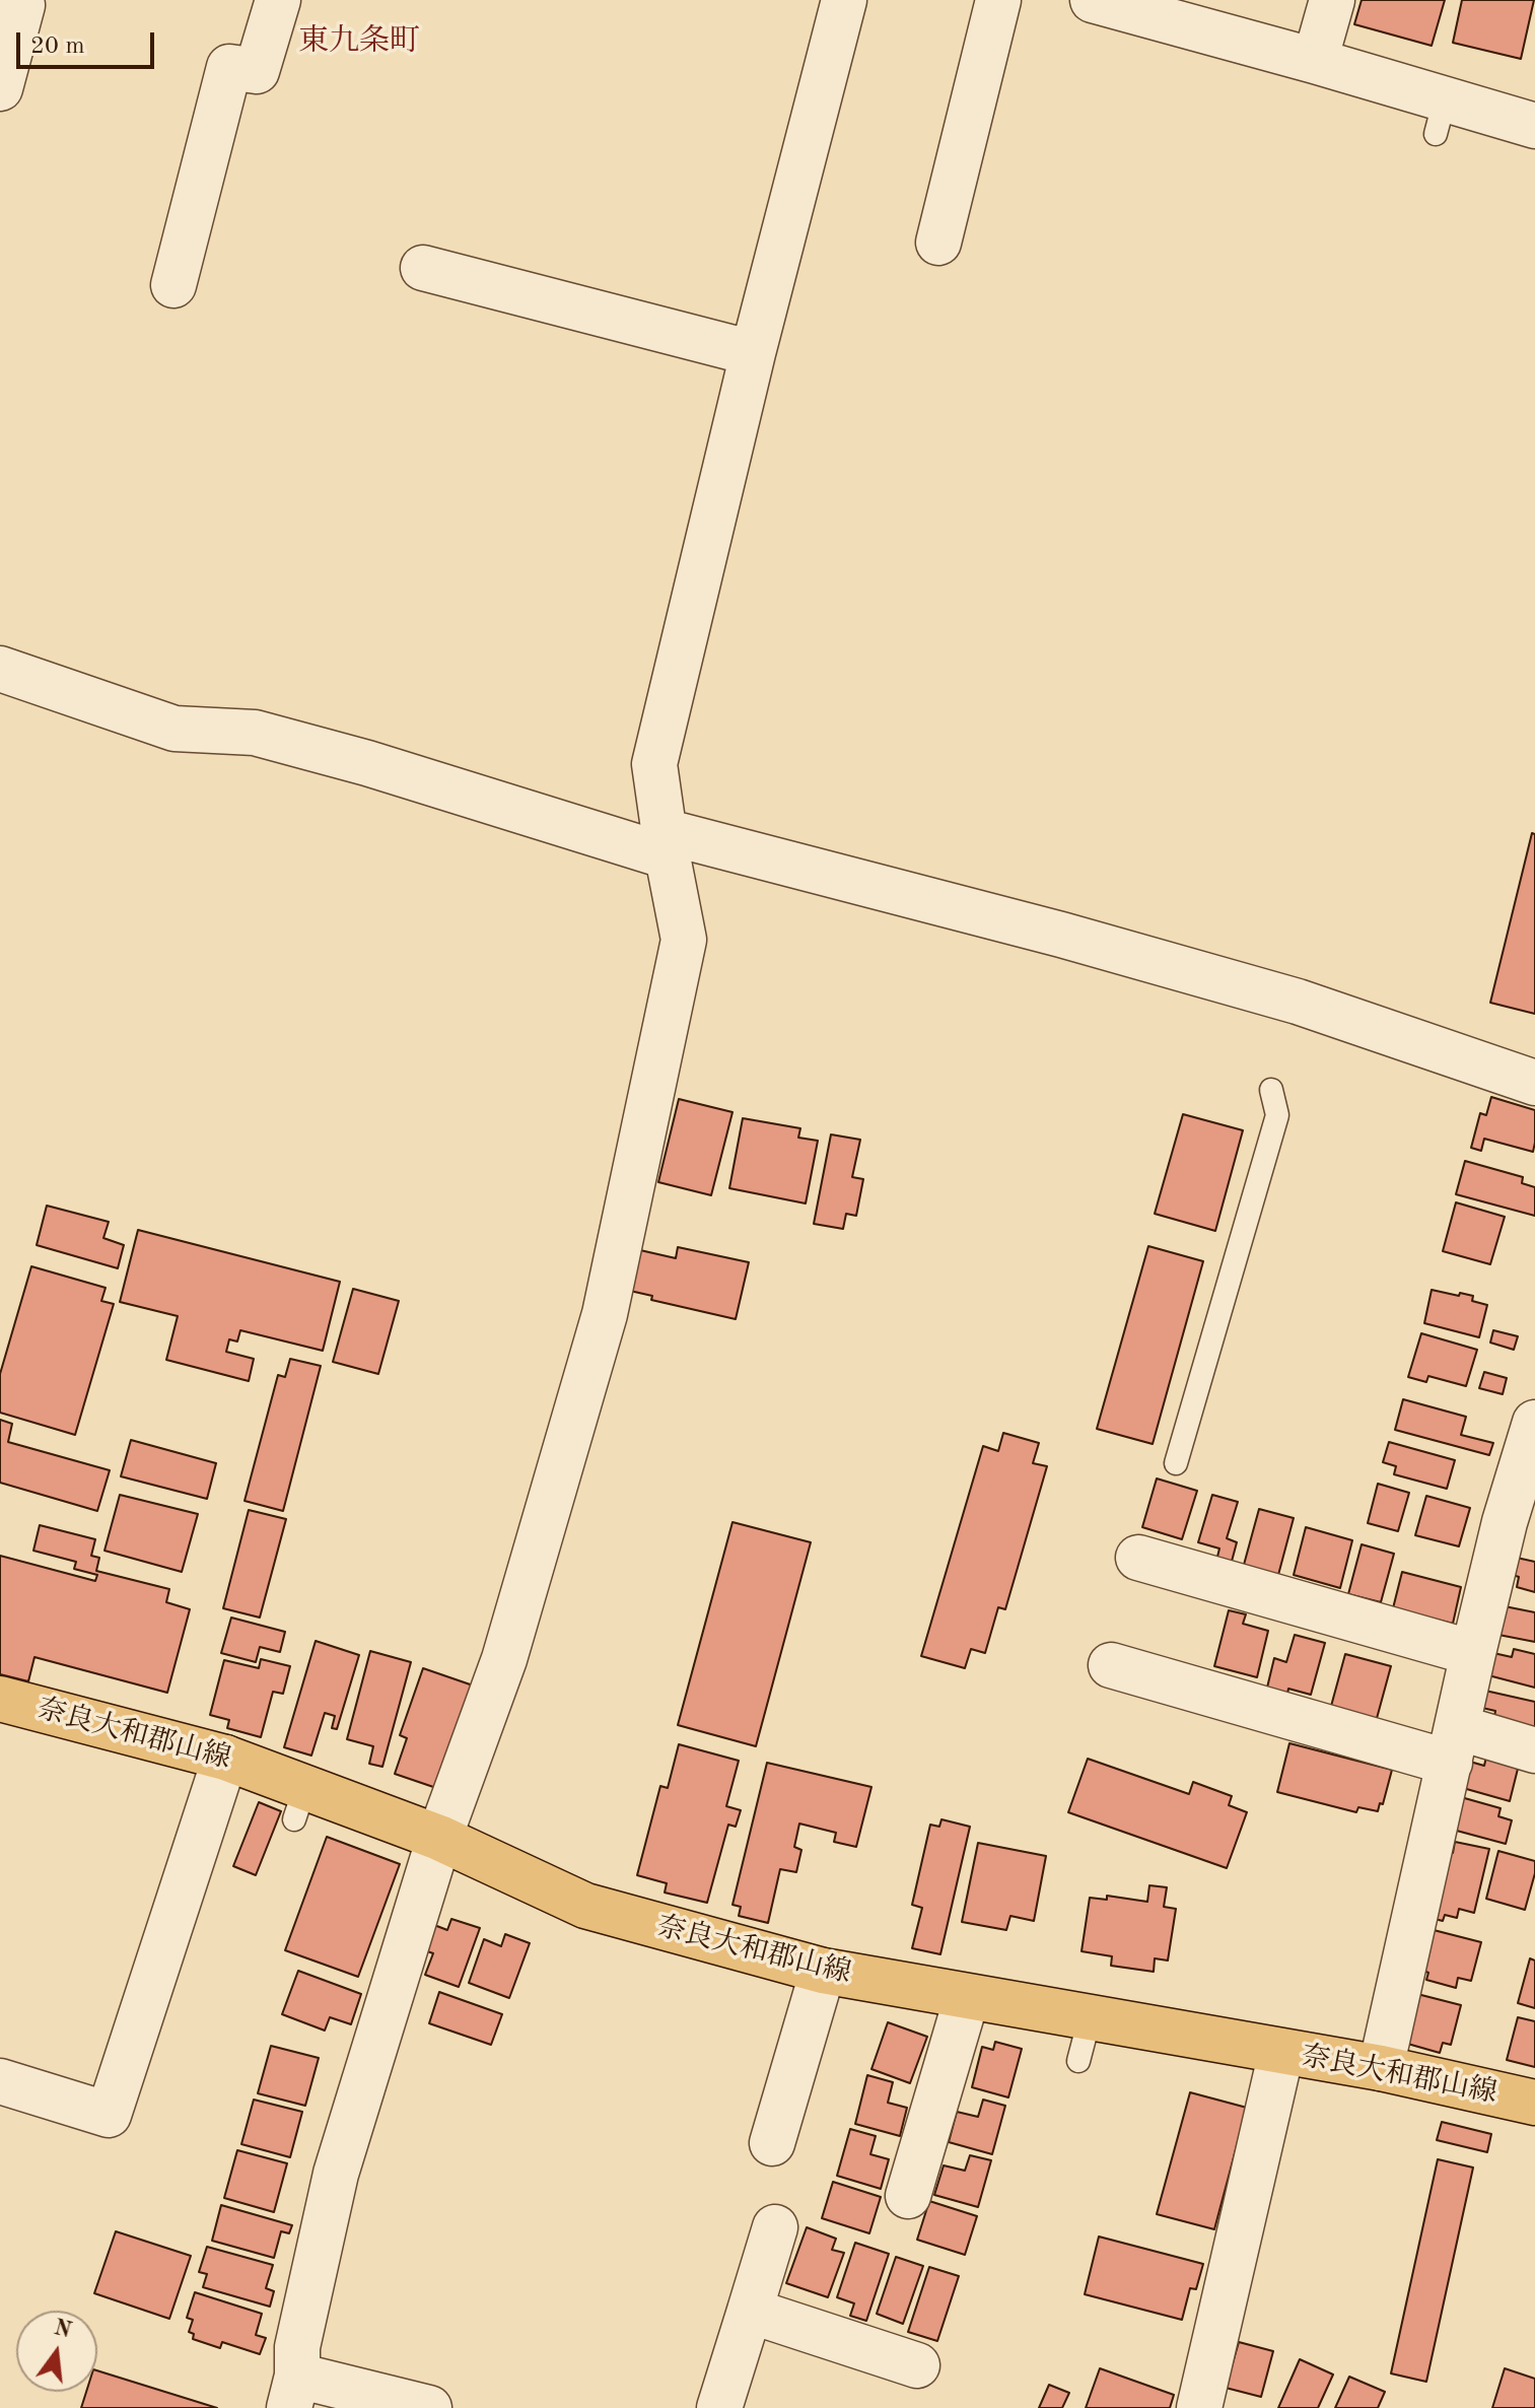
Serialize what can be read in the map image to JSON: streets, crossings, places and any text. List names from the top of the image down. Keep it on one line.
{"streets":{"main road":["奈良大和郡山線"]},"districts":["東九条町"],"scale_bar":"20 m","north":"top"}
